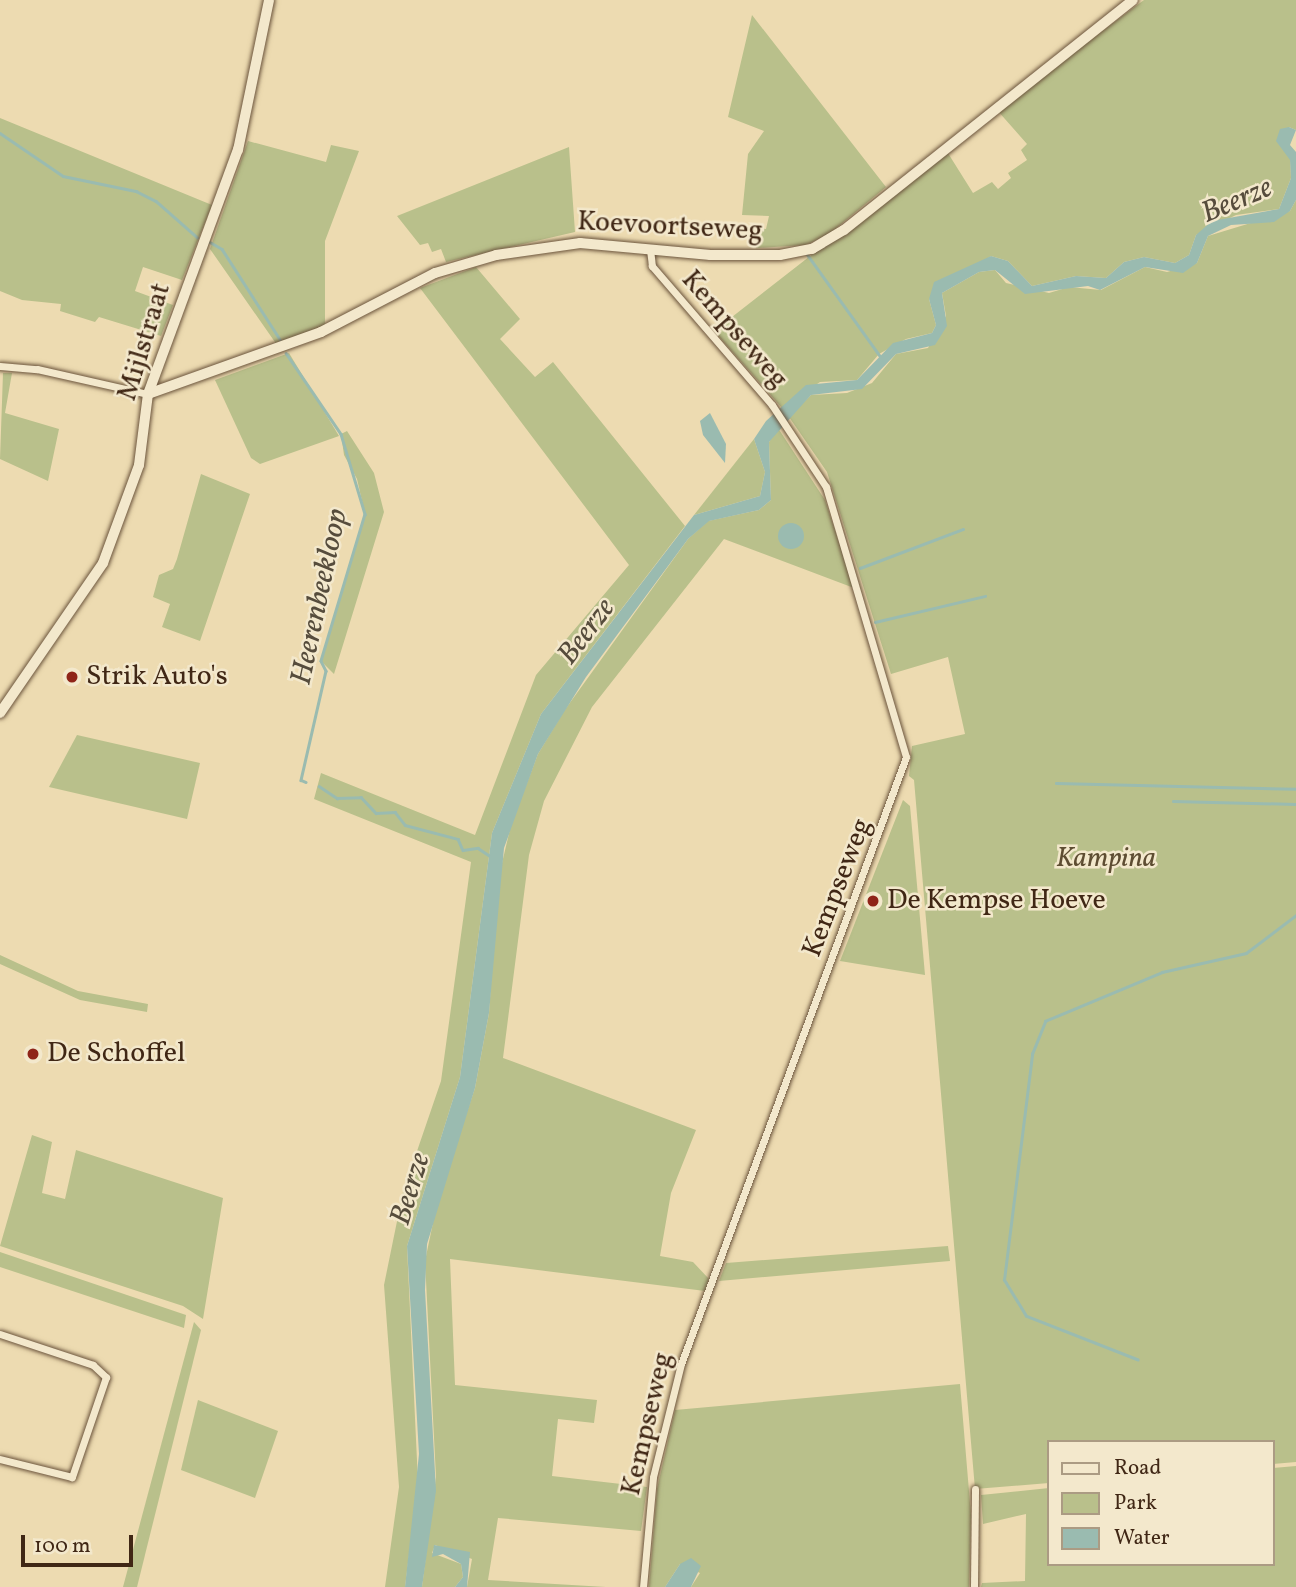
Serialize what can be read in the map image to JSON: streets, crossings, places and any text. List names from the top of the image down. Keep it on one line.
{"streets":{"street":["Koevoortseweg","Kempseweg","Mijlstraat"]},"crossings":[["Koevoortseweg","Kempseweg"],["Koevoortseweg","Mijlstraat"]],"water":["Beerze","Heerenbeekloop"],"parks":["Kampina"],"places":["Strik Auto's","De Kempse Hoeve","De Schoffel"],"legend":["Road","Park","Water"],"scale_bar":"100 m"}
